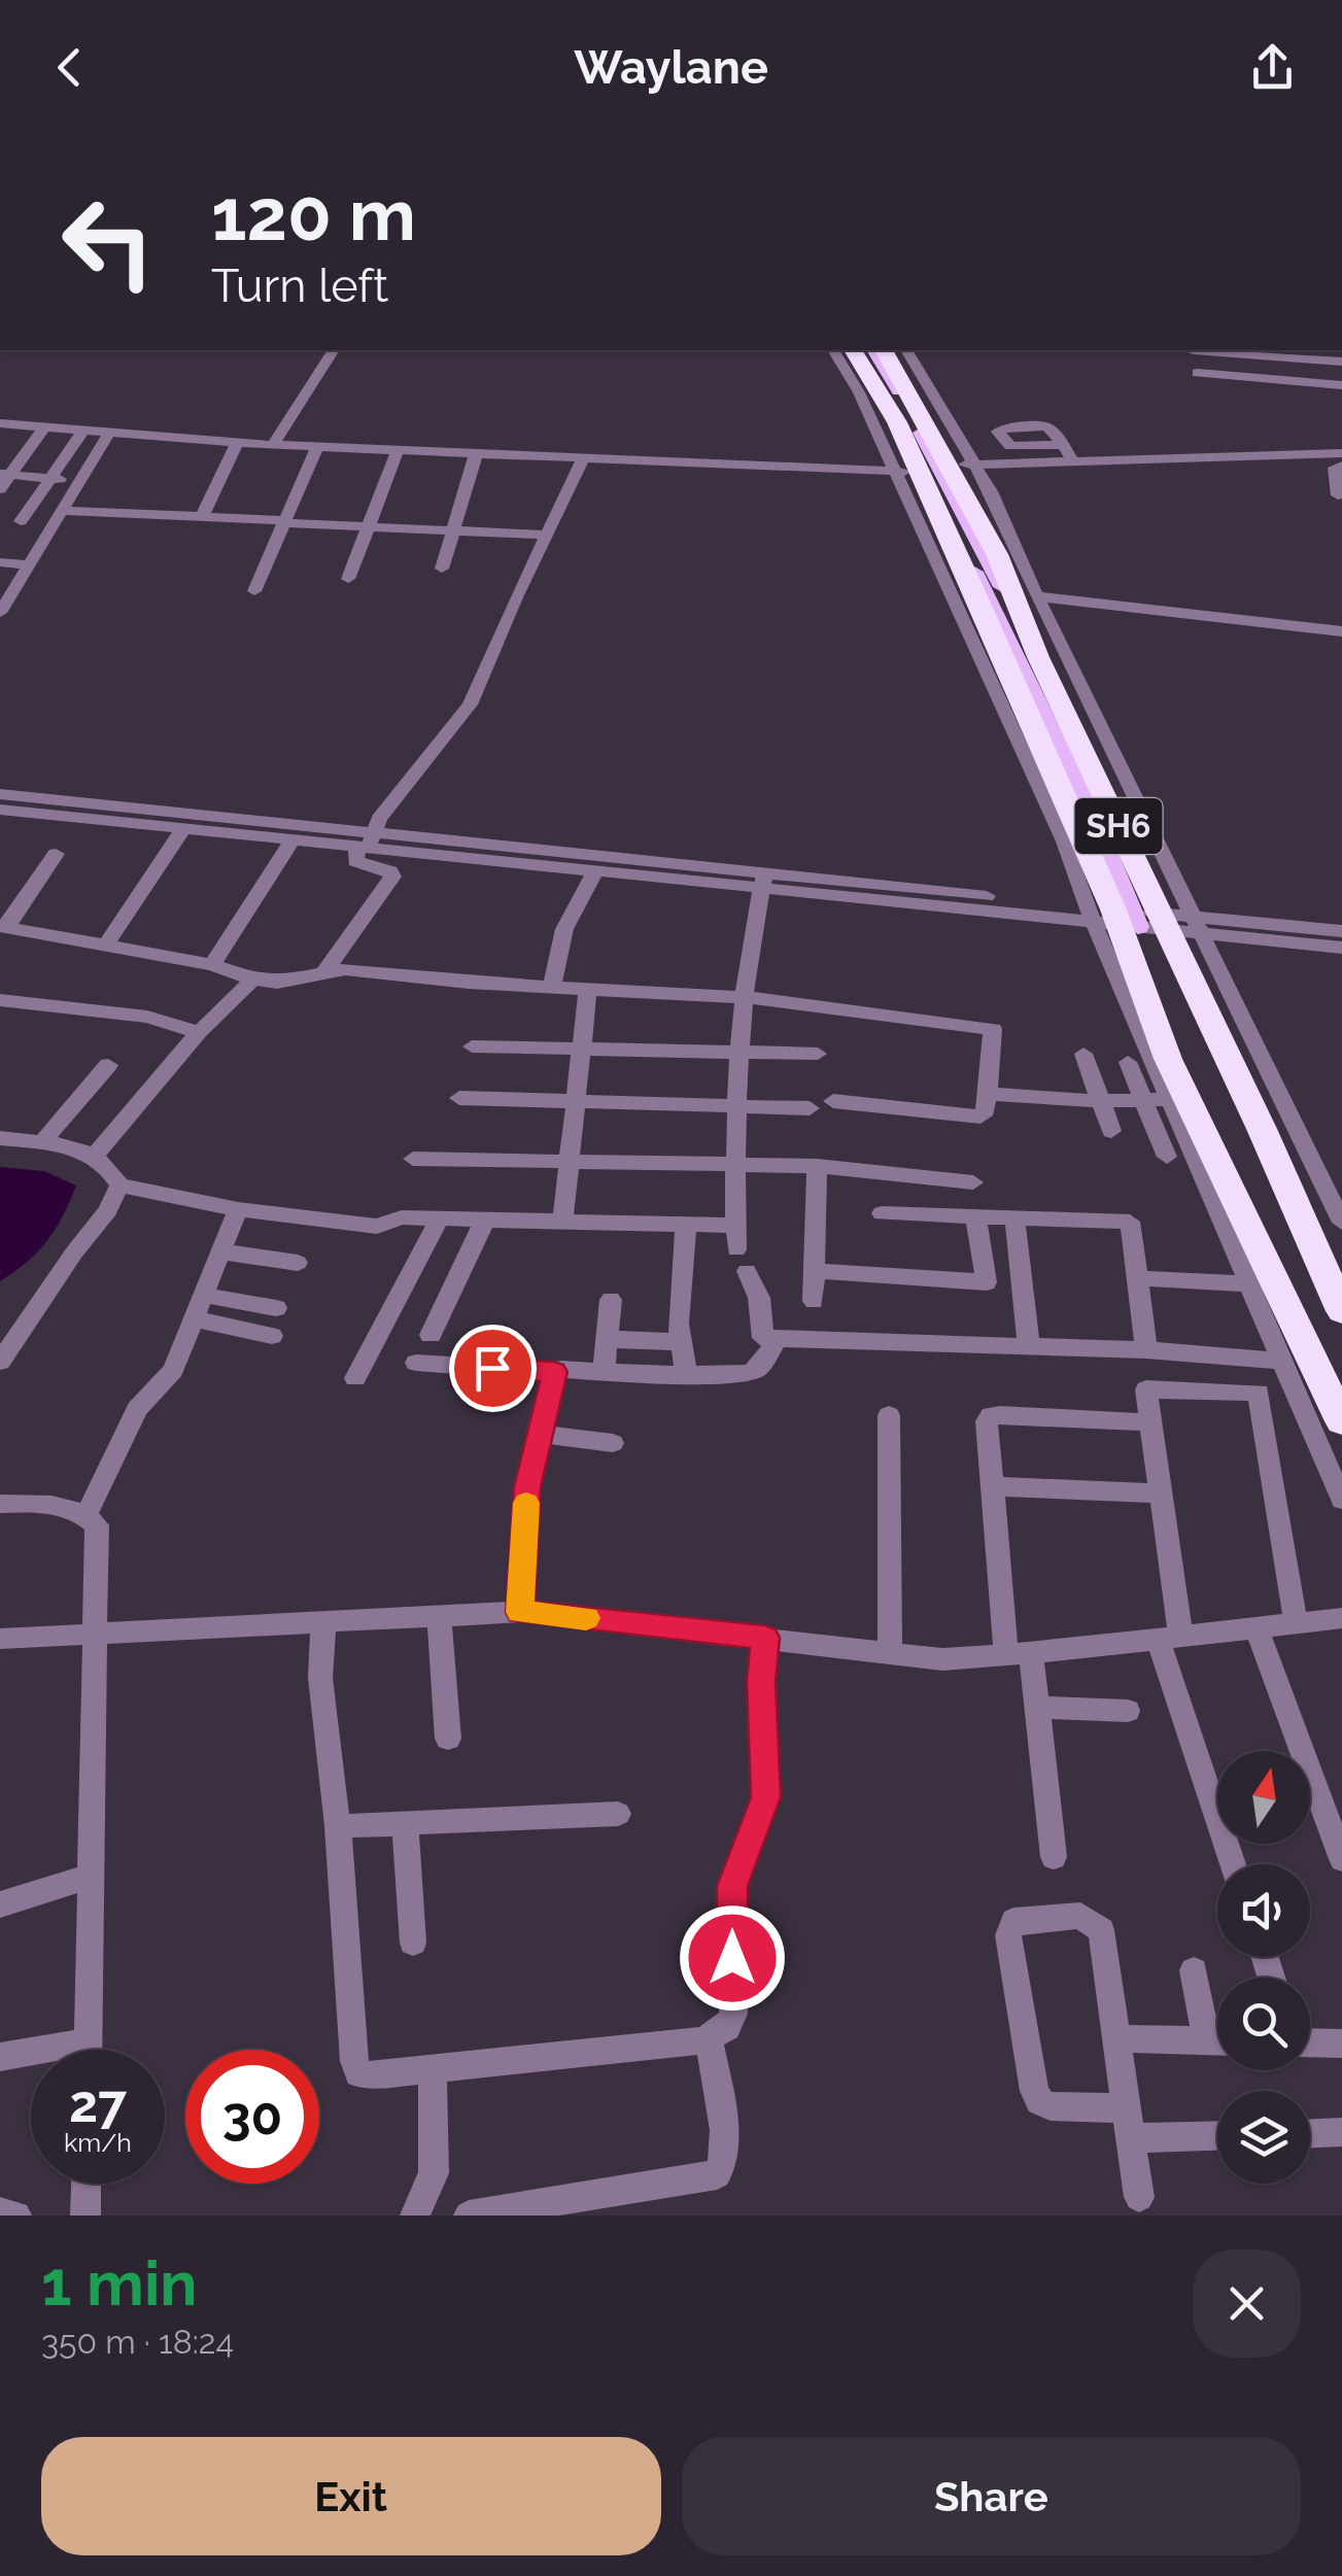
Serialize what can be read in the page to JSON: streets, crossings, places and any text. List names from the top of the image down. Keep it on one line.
{"streets":{"highway":["SH6"]},"north":"top","page":{"header":"Waylane","turn":["120 m","Turn left"],"speed":"27 km/h","limit":"30","heading":["1 min","350 m · 18:24"],"buttons":["Exit","Share"]}}
